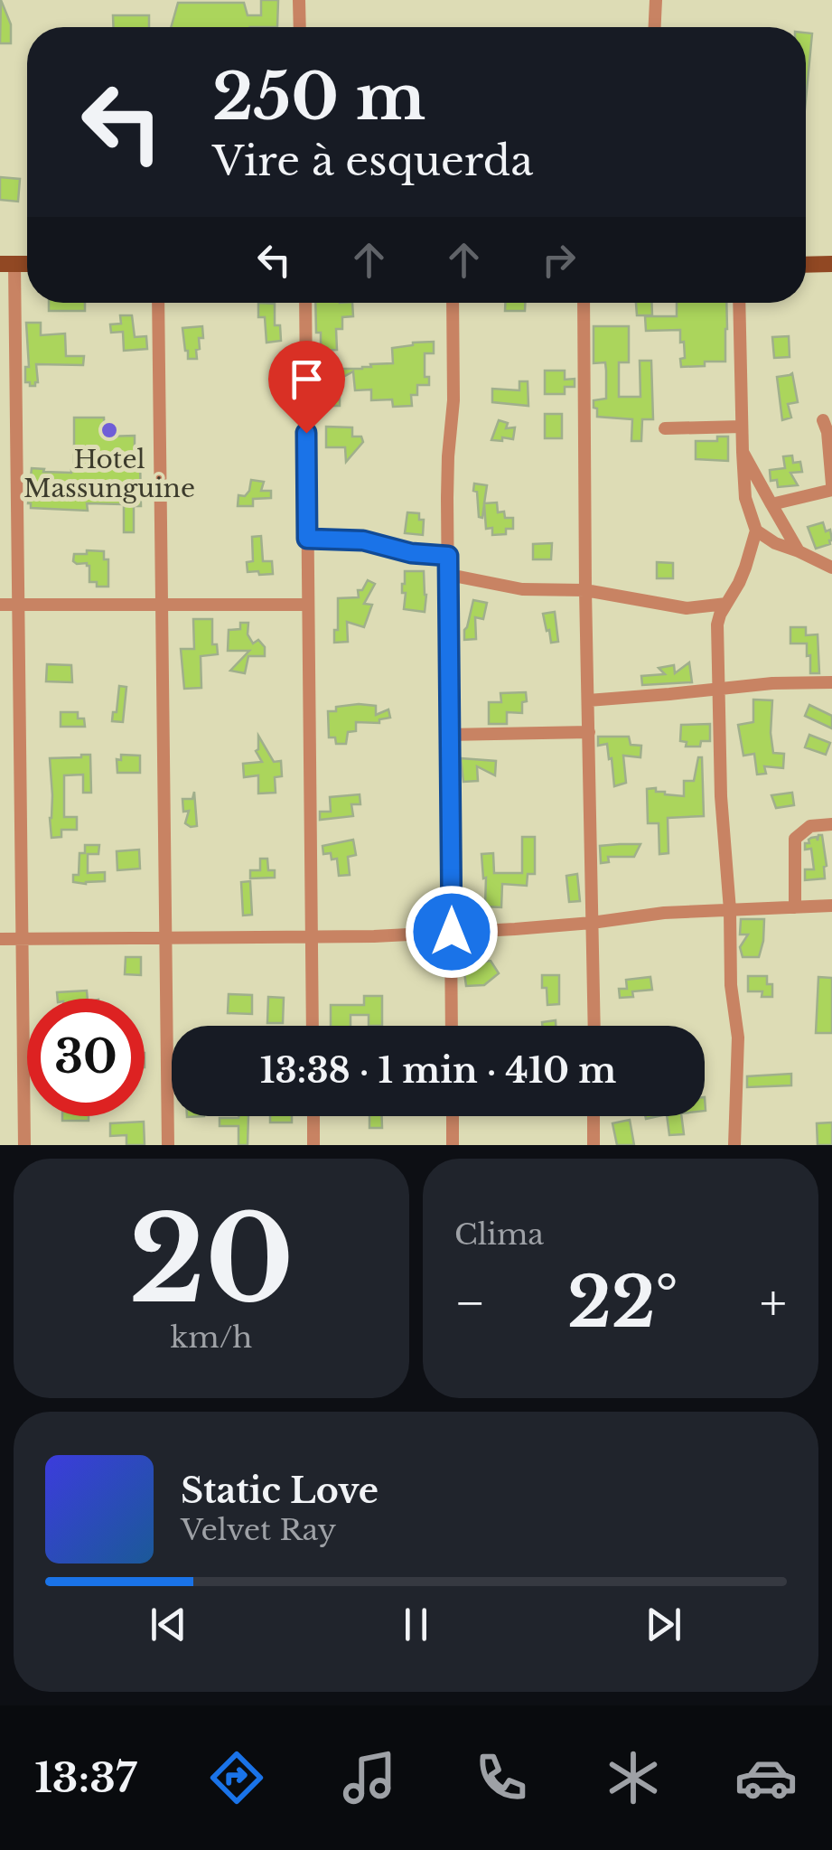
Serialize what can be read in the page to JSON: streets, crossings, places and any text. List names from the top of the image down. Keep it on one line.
{"places":["Hotel Massunguine"],"page":{"turn":["250 m","Vire à esquerda"],"limit":"30","trip":"13:38 · 1 min · 410 m","tile":[["20","km/h"],"Clima"],"heat":["−","22°","+"],"song":["Static Love","Velvet Ray"],"tabs":"13:37"}}
